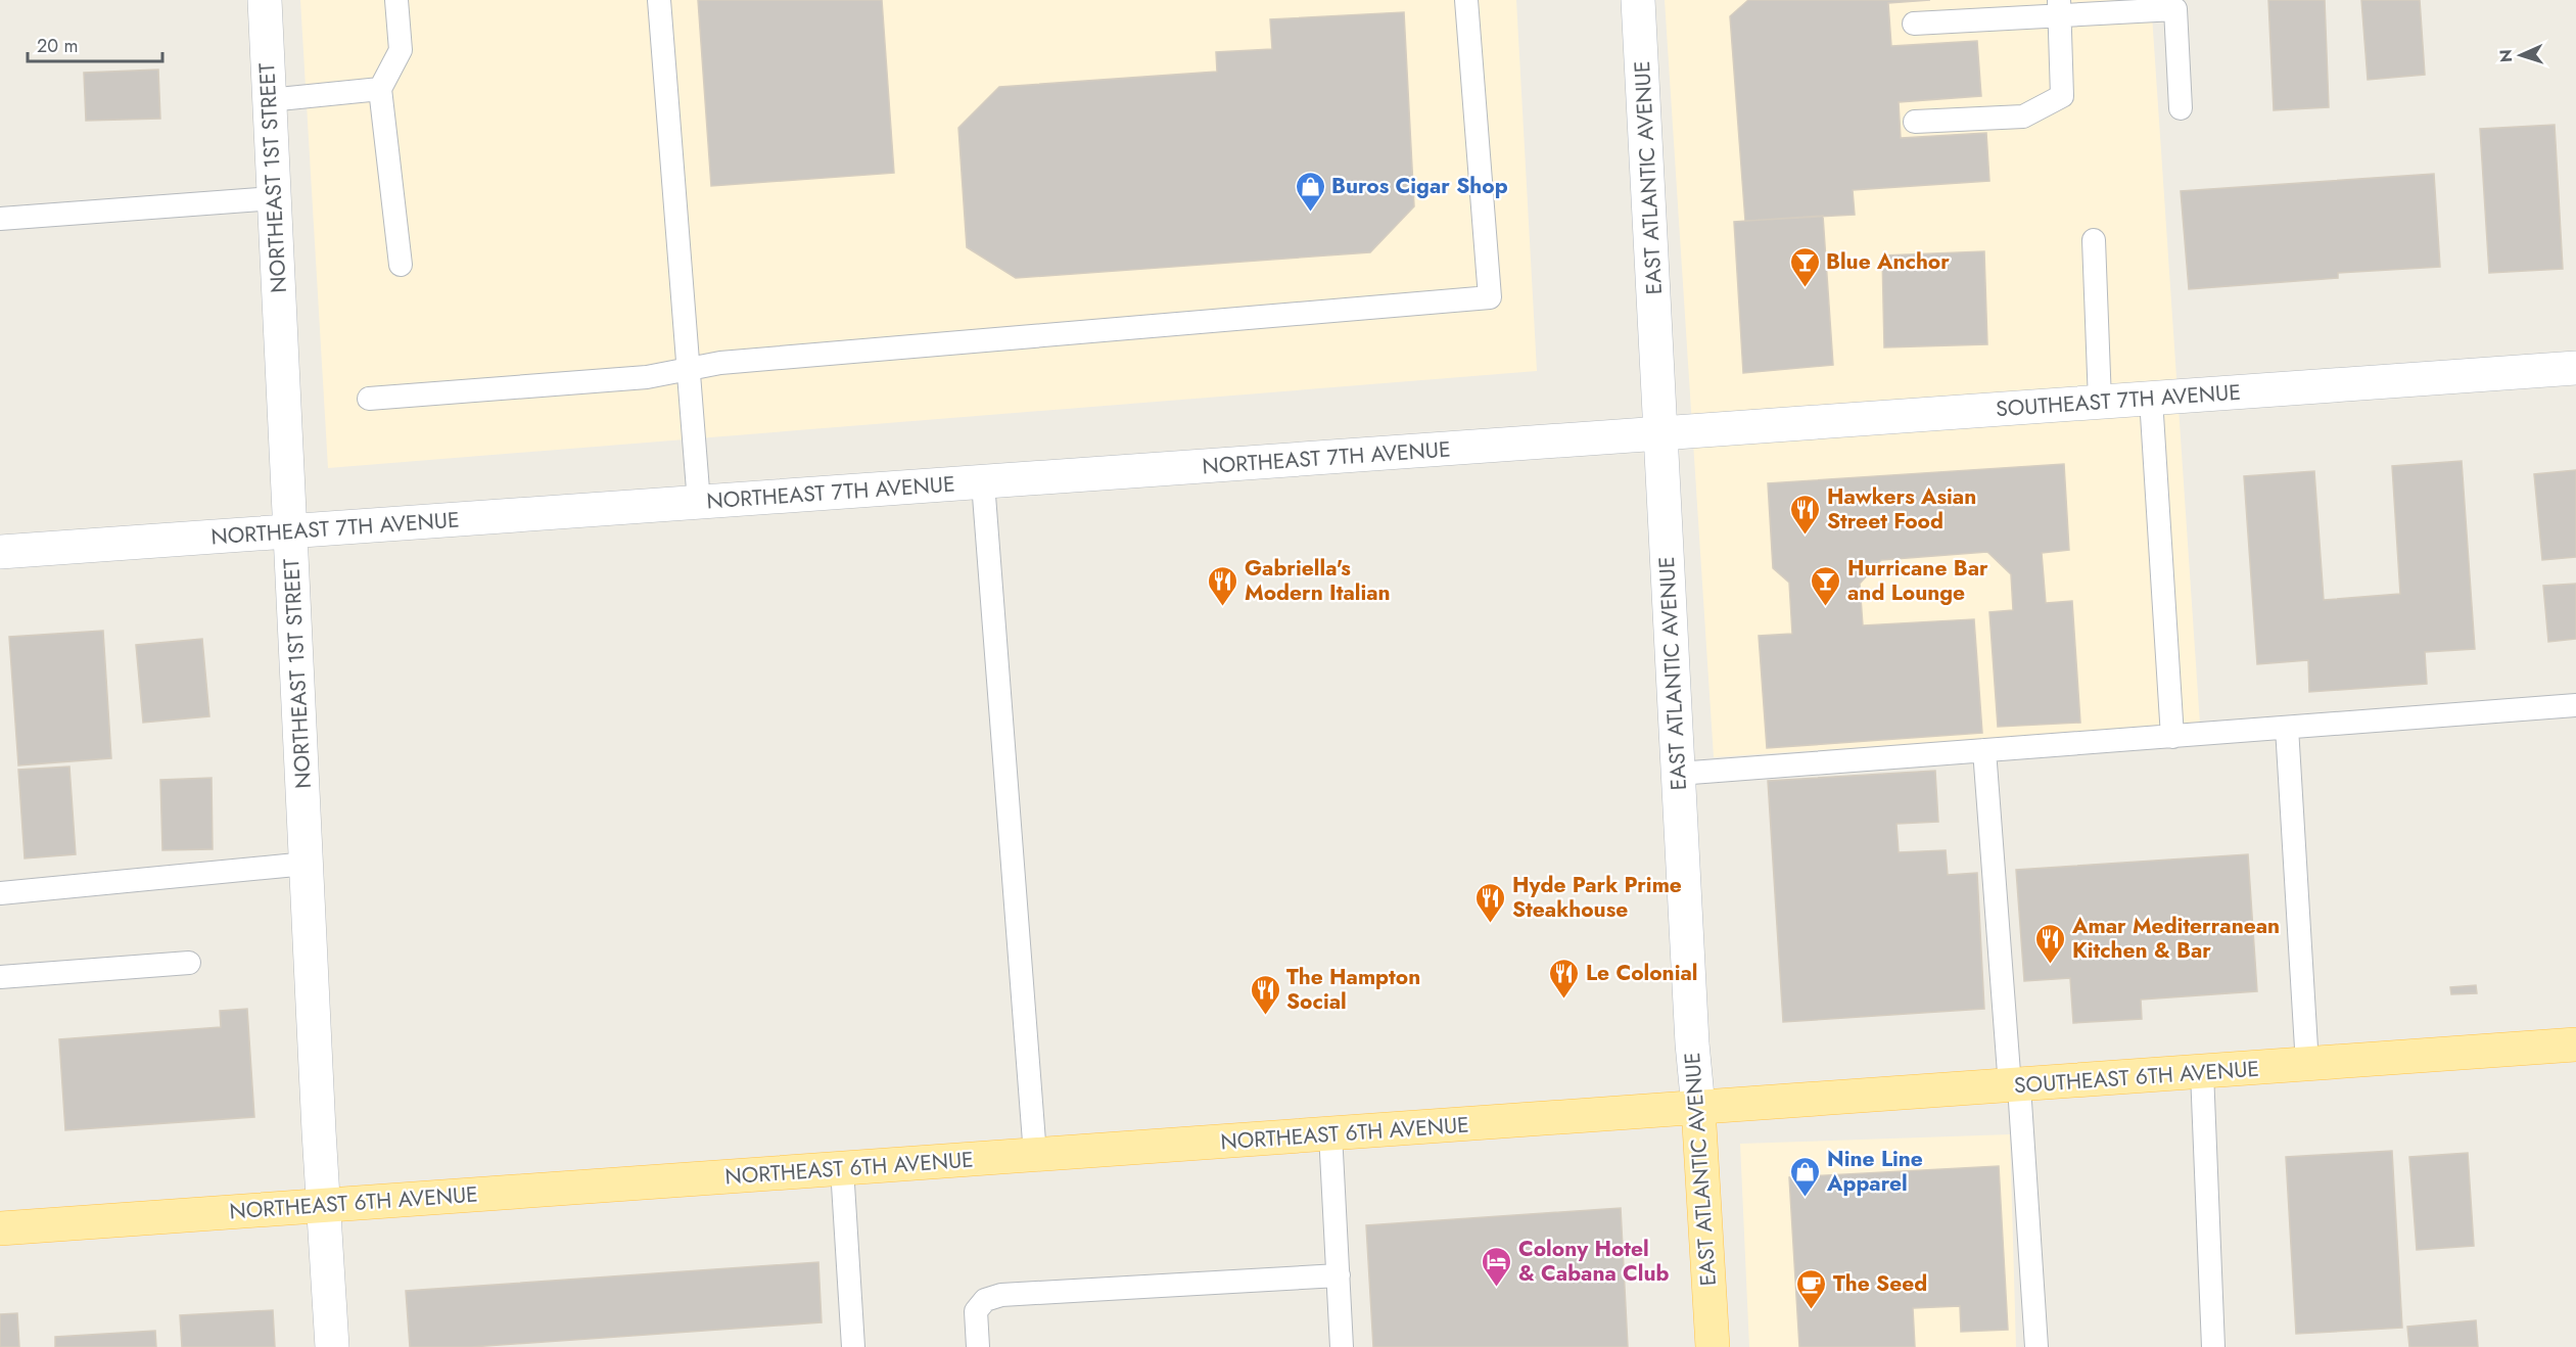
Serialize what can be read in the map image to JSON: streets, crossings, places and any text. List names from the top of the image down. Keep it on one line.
{"streets":{"main road":["EAST ATLANTIC AVENUE","SOUTHEAST 6TH AVENUE","NORTHEAST 6TH AVENUE"],"street":["NORTHEAST 1ST STREET","SOUTHEAST 7TH AVENUE","NORTHEAST 7TH AVENUE"]},"crossings":[["NORTHEAST 1ST STREET","NORTHEAST 7TH AVENUE"],["NORTHEAST 1ST STREET","NORTHEAST 6TH AVENUE"],["EAST ATLANTIC AVENUE","SOUTHEAST 7TH AVENUE"],["EAST ATLANTIC AVENUE","NORTHEAST 7TH AVENUE"],["EAST ATLANTIC AVENUE","SOUTHEAST 6TH AVENUE"],["EAST ATLANTIC AVENUE","NORTHEAST 6TH AVENUE"],["SOUTHEAST 7TH AVENUE","NORTHEAST 7TH AVENUE"],["SOUTHEAST 6TH AVENUE","NORTHEAST 6TH AVENUE"]],"places":{"shop":["Buros Cigar Shop","Nine Line Apparel"],"bar":["Blue Anchor","Hurricane Bar and Lounge"],"restaurant":["Hawkers Asian Street Food","Gabriella's Modern Italian","Hyde Park Prime Steakhouse","Amar Mediterranean Kitchen & Bar","Le Colonial","The Hampton Social"],"hotel":["Colony Hotel & Cabana Club"],"cafe":["The Seed"]},"scale_bar":"20 m","north":"left"}
